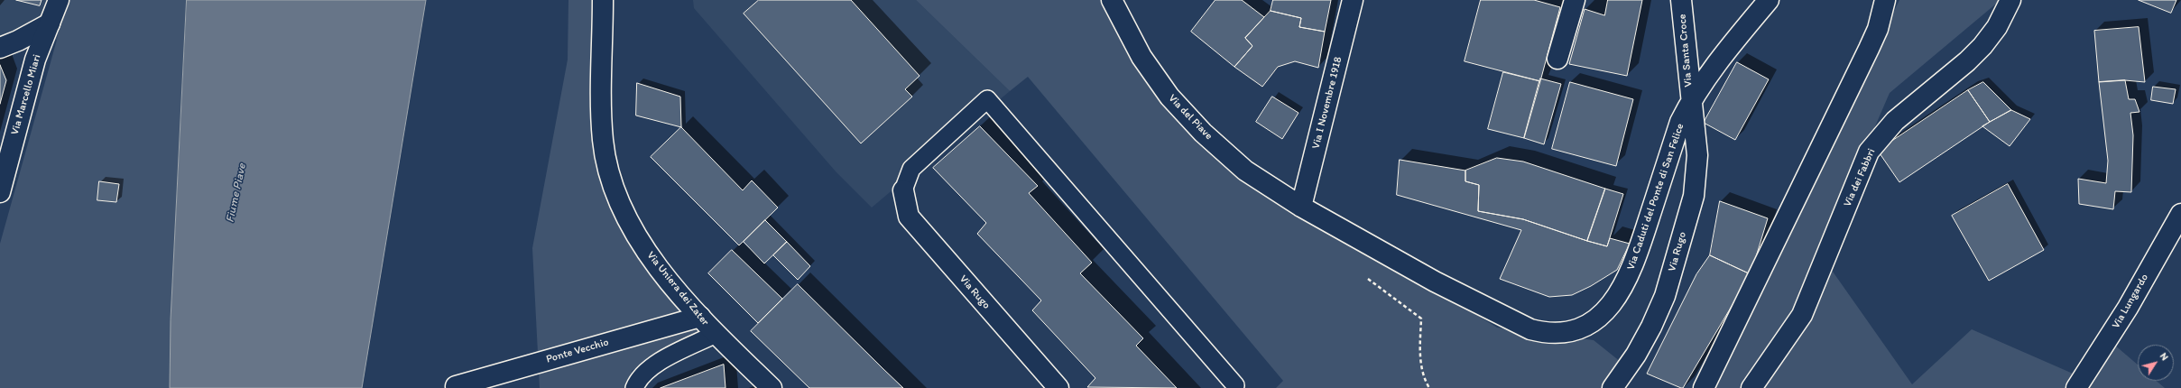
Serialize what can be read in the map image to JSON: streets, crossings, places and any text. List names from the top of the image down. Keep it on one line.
{"streets":{"street":["Via Santa Croce","Via Marcello Miari","Via I Novembre 1918","Via del Piave","Via dei Fabbri","Via Caduti del Ponte di San Felice","Via Rugo","Via Uniera dei Zater","Via Lungardo","Ponte Vecchio"]},"crossings":[["Via Santa Croce","Via Caduti del Ponte di San Felice"],["Via Santa Croce","Via Rugo"],["Via I Novembre 1918","Via del Piave"],["Via I Novembre 1918","Via Caduti del Ponte di San Felice"],["Via del Piave","Via Caduti del Ponte di San Felice"],["Via Caduti del Ponte di San Felice","Via Rugo"],["Via Uniera dei Zater","Ponte Vecchio"]],"water":["Fiume Piave"],"north":"top right"}
